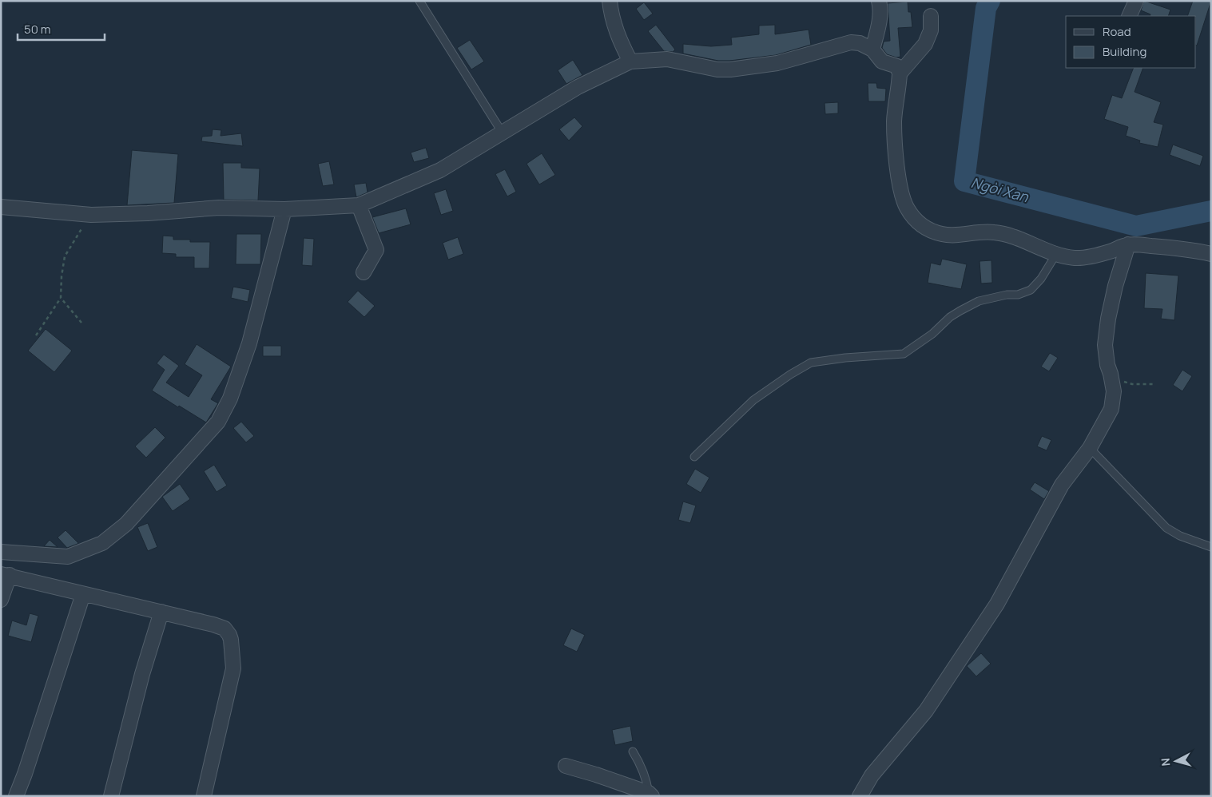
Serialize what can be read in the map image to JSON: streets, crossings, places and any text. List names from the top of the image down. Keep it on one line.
{"water":["Ngòi Xan"],"legend":["Road","Building"],"scale_bar":"50 m","north":"left"}
